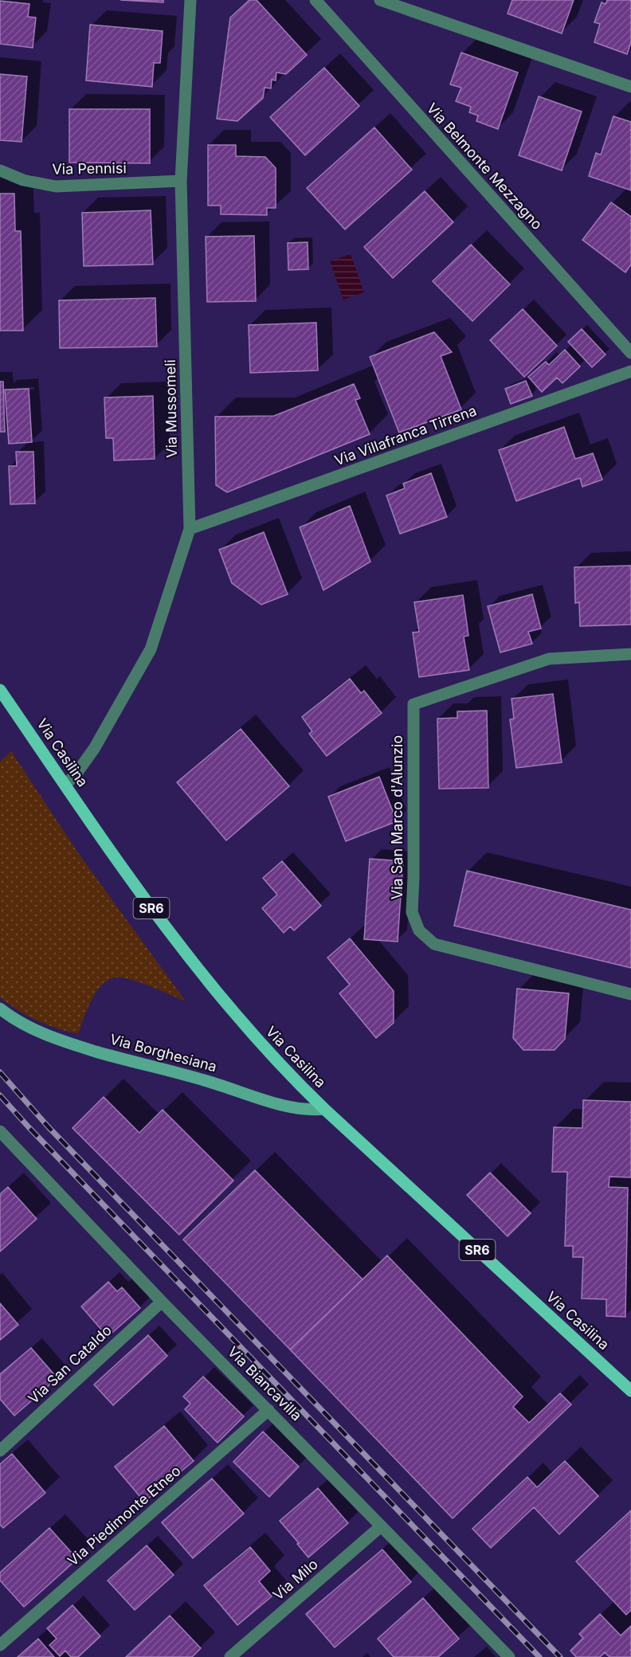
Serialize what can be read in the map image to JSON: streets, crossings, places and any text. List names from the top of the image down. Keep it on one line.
{"streets":{"main road":["Via Casilina","SR6"],"street":["Via Belmonte Mezzagno","Via Pennisi","Via Mussomeli","Via Villafranca Tirrena","Via San Marco d'Alunzio","Via Borghesiana","Via San Cataldo","Via Biancavilla","Via Piedimonte Etneo","Via Milo"]},"crossings":[["Via Pennisi","Via Mussomeli"],["Via Mussomeli","Via Villafranca Tirrena"],["Via Mussomeli","Via Casilina"],["Via Casilina","Via Borghesiana"],["Via San Cataldo","Via Biancavilla"],["Via Biancavilla","Via Piedimonte Etneo"],["Via Biancavilla","Via Milo"]]}
